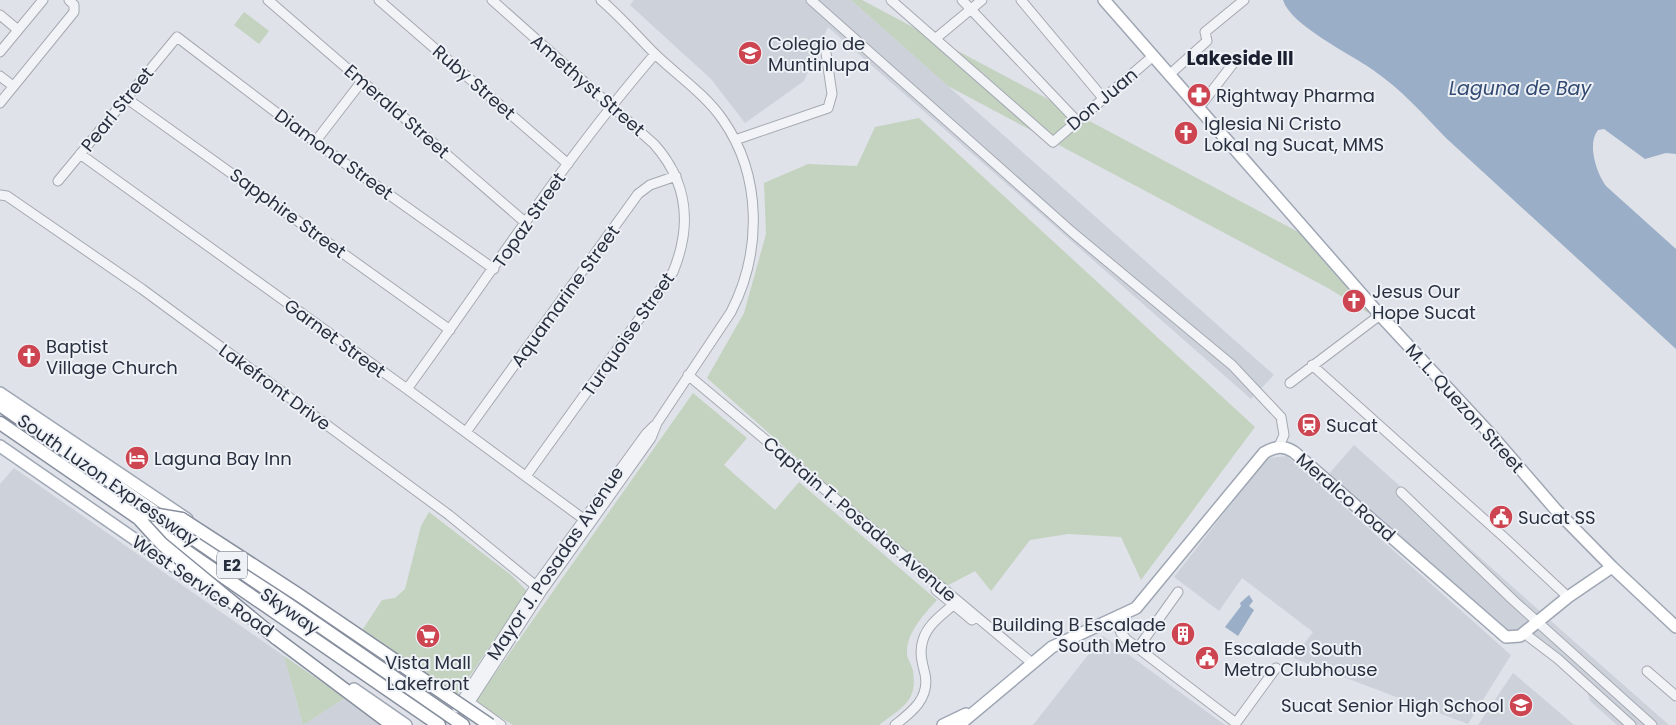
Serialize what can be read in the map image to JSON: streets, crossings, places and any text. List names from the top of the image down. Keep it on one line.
{"streets":{"highway":["South Luzon Expressway","E2","Skyway"],"main road":["M. L. Quezon Street","Meralco Road","West Service Road"],"street":["Ruby Street","Amethyst Street","Don Juan","Pearl Street","Emerald Street","Diamond Street","Sapphire Street","Topaz Street","Aquamarine Street","Turquoise Street","Garnet Street","Lakefront Drive","Captain T. Posadas Avenue","Mayor J. Posadas Avenue"]},"crossings":[["Ruby Street","Topaz Street"],["Amethyst Street","Topaz Street"],["Amethyst Street","Aquamarine Street"],["Amethyst Street","Turquoise Street"],["Don Juan","M. L. Quezon Street"],["Pearl Street","Diamond Street"],["Pearl Street","Sapphire Street"],["Pearl Street","Garnet Street"],["Emerald Street","Topaz Street"],["Diamond Street","Topaz Street"],["Sapphire Street","Topaz Street"],["Topaz Street","Garnet Street"],["Topaz Street","Mayor J. Posadas Avenue"],["Aquamarine Street","Turquoise Street"],["Aquamarine Street","Garnet Street"],["Turquoise Street","Garnet Street"],["Garnet Street","Mayor J. Posadas Avenue"],["Lakefront Drive","Mayor J. Posadas Avenue"],["Meralco Road","Captain T. Posadas Avenue"],["Captain T. Posadas Avenue","Mayor J. Posadas Avenue"]],"districts":["Lakeside III"],"water":["Laguna de Bay"],"places":{"school or university":["Colegio de Muntinlupa","Sucat Senior High School"],"pharmacy":["Rightway Pharma"],"church":["Iglesia Ni Cristo Lokal ng Sucat, MMS","Jesus Our Hope Sucat","Baptist Village Church"],"station":["Sucat"],"hotel":["Laguna Bay Inn"],"public building":["Sucat SS","Escalade South Metro Clubhouse"],"building":["Building B Escalade South Metro"],"supermarket":["Vista Mall Lakefront"]}}
